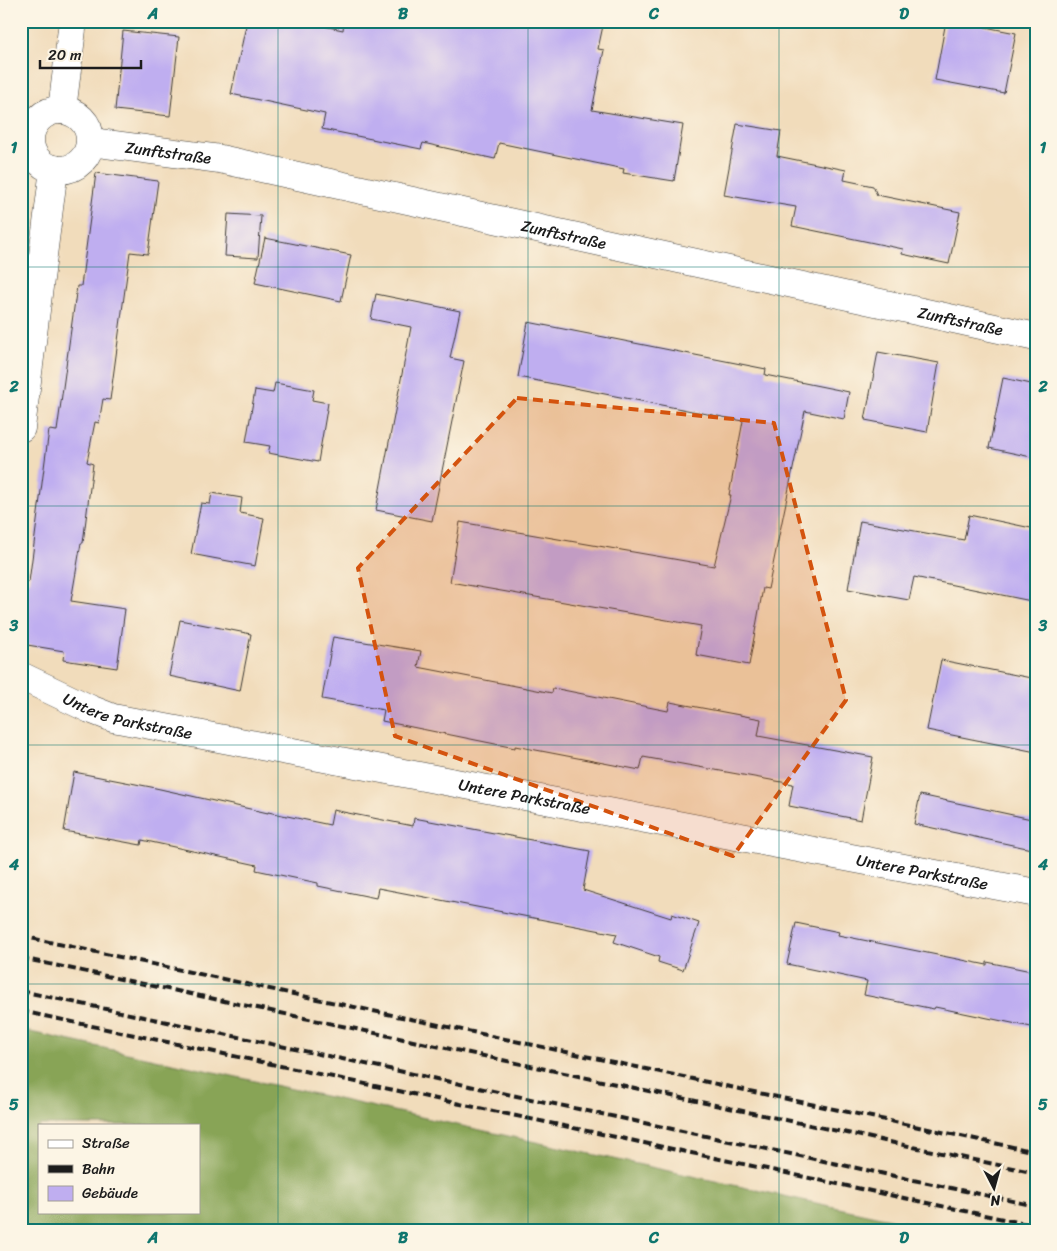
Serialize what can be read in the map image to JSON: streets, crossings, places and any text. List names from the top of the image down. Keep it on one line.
{"streets":{"street":["Zunftstraße","Untere Parkstraße"]},"legend":["Straße","Bahn","Gebäude"],"scale_bar":"20 m","north":"bottom","grid":{"columns":["A","B","C","D"],"rows":["1","2","3","4","5"]}}
